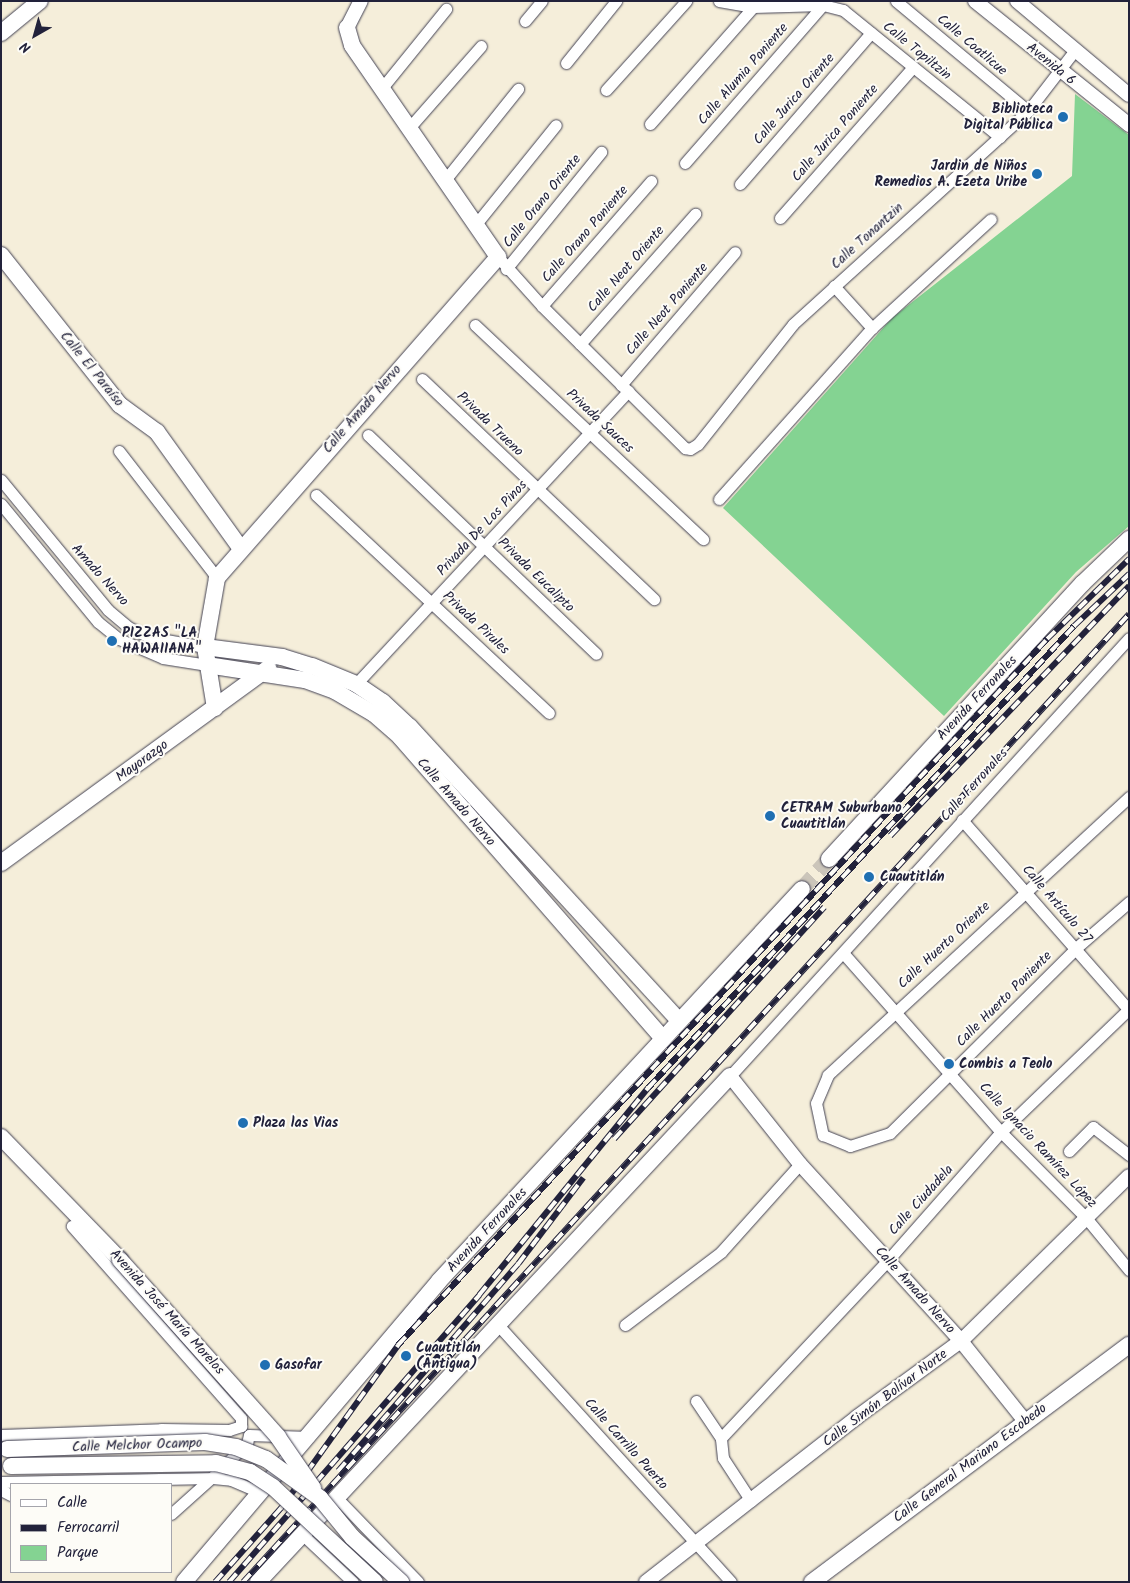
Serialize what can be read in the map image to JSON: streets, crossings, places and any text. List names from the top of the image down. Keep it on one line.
{"streets":{"main road":["Calle El Paraíso","Calle Amado Nervo","Avenida Ferronales","Mayorazgo","Avenida José María Morelos","Calle Melchor Ocampo","Calle General Mariano Escobedo"],"street":["Calle Coatlicue","Calle Topiltzin","Avenida 6","Calle Alumia Poniente","Calle Jurica Oriente","Calle Jurica Poniente","Calle Orano Oriente","Calle Orano Poniente","Calle Tonantzin","Calle Neot Oriente","Calle Neot Poniente","Privada Sauces","Privada Trueno","Privada De Los Pinos","Amado Nervo","Privada Eucalipto","Privada Pirules","Calle Ferronales","Calle Artículo 27","Calle Huerto Oriente","Calle Huerto Poniente","Calle Ignacio Ramírez López","Calle Ciudadela","Calle Simón Bolívar Norte","Calle Carrillo Puerto"]},"crossings":[["Calle Coatlicue","Calle Tonantzin"],["Calle Topiltzin","Calle Alumia Poniente"],["Calle Topiltzin","Calle Jurica Oriente"],["Calle Topiltzin","Calle Jurica Poniente"],["Calle Topiltzin","Calle Tonantzin"],["Avenida 6","Calle Tonantzin"],["Calle Orano Oriente","Calle Amado Nervo"],["Calle Tonantzin","Calle Neot Poniente"],["Calle Tonantzin","Privada De Los Pinos"],["Calle Neot Poniente","Privada De Los Pinos"],["Calle El Paraíso","Calle Amado Nervo"],["Calle Amado Nervo","Privada De Los Pinos"],["Calle Amado Nervo","Amado Nervo"],["Calle Amado Nervo","Avenida Ferronales"],["Calle Amado Nervo","Mayorazgo"],["Calle Amado Nervo","Calle Ciudadela"],["Calle Amado Nervo","Calle Simón Bolívar Norte"],["Calle Amado Nervo","Calle General Mariano Escobedo"],["Privada Sauces","Privada De Los Pinos"],["Privada Trueno","Privada De Los Pinos"],["Privada De Los Pinos","Privada Eucalipto"],["Privada De Los Pinos","Privada Pirules"],["Calle Ferronales","Calle Artículo 27"],["Calle Ferronales","Calle Ignacio Ramírez López"],["Calle Artículo 27","Calle Huerto Oriente"],["Calle Artículo 27","Calle Huerto Poniente"],["Calle Artículo 27","Calle Ciudadela"],["Calle Huerto Oriente","Calle Huerto Poniente"],["Calle Huerto Oriente","Calle Ignacio Ramírez López"],["Calle Huerto Poniente","Calle Ignacio Ramírez López"],["Calle Ignacio Ramírez López","Calle Ciudadela"],["Calle Ignacio Ramírez López","Calle Simón Bolívar Norte"],["Avenida José María Morelos","Calle Melchor Ocampo"],["Calle Simón Bolívar Norte","Calle Carrillo Puerto"]],"places":["Biblioteca Digital Pública","Jardin de Niños Remedios A. Ezeta Uribe","PIZZAS \"LA HAWAIIANA\"","CETRAM Suburbano Cuautitlán","Cuautitlán","Combis a Teolo","Plaza las Vias","Cuautitlán (Antigua)","Gasofar"],"legend":["Calle","Ferrocarril","Parque"],"north":"bottom left"}
